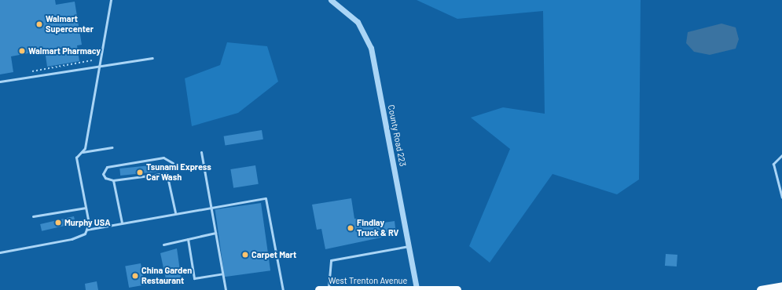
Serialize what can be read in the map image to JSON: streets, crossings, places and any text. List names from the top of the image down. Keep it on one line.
{"streets":{"main road":["West Trenton Avenue"],"street":["County Road 223"]},"crossings":[["County Road 223","West Trenton Avenue"]],"places":["Walmart Supercenter","Walmart Pharmacy","Tsunami Express Car Wash","Murphy USA","Findlay Truck & RV","Carpet Mart","China Garden Restaurant"]}
